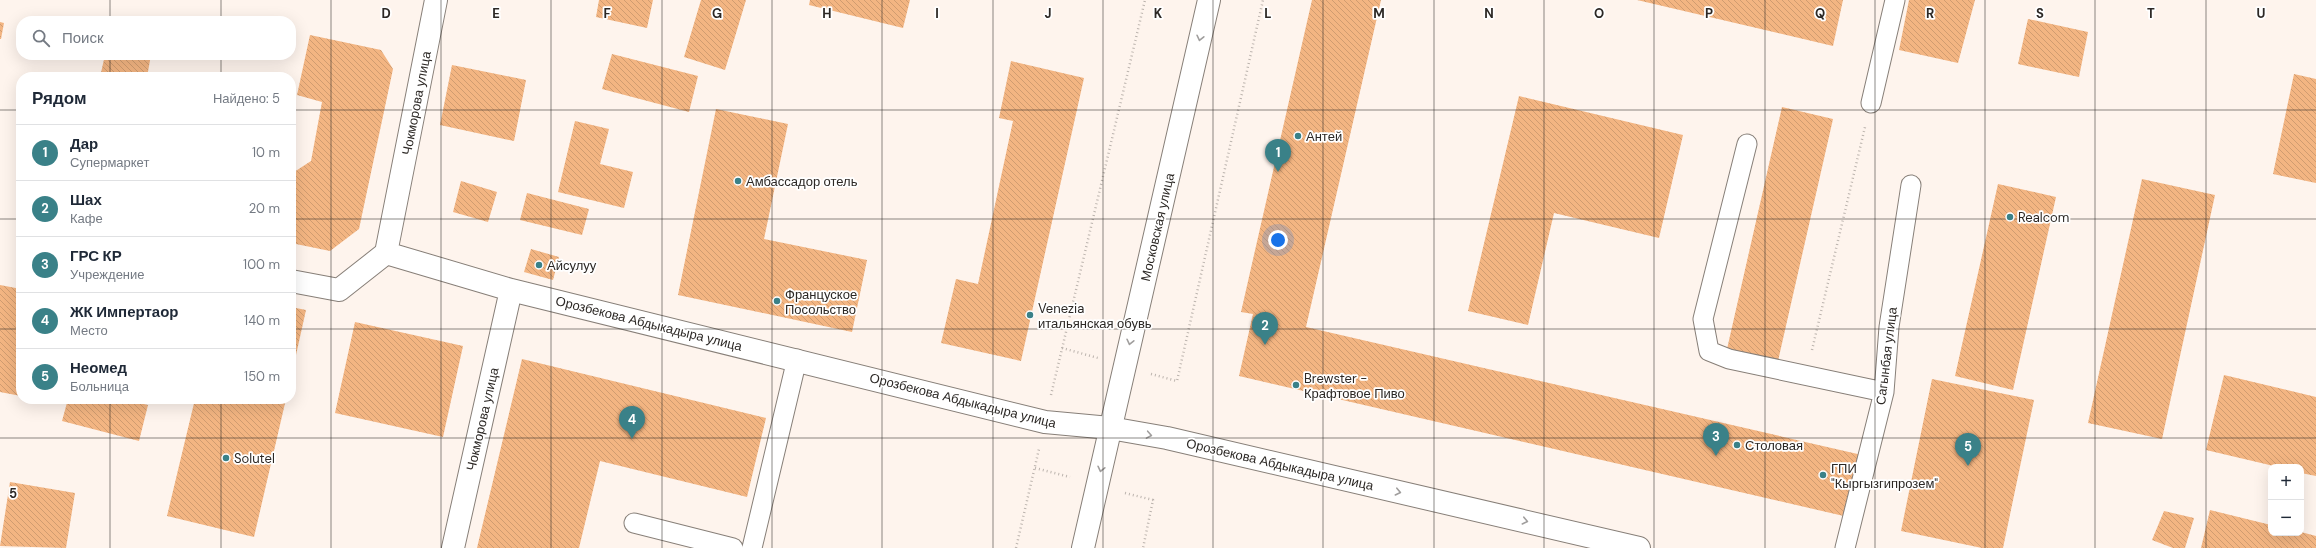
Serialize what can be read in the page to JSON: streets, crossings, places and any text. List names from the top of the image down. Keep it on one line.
{"streets":{"street":["Чокморова улица","Московская улица","Орозбекова Абдыкадыра улица"],"lane":["Сагынбая улица"]},"crossings":[["Чокморова улица","Орозбекова Абдыкадыра улица"],["Московская улица","Орозбекова Абдыкадыра улица"]],"one_way":["Московская улица","Орозбекова Абдыкадыра улица"],"places":["Антей","Амбассадор отель","Realcom","Айсулуу","Француское Посольство","Venezia итальянская обувь","Brewster - Крафтовое Пиво","Столовая","Solutel","ГПИ \"Кыргызгипрозем\""],"page":{"search":"Поиск","heading":["Рядом","Найдено: 5"],"list":[{"mark":"1","name":"Дар","note":"Супермаркет","value":"10 m"},{"mark":"2","name":"Шах","note":"Кафе","value":"20 m"},{"mark":"3","name":"ГРС КР","note":"Учреждение","value":"100 m"},{"mark":"4","name":"ЖК Импертаор","note":"Место","value":"140 m"},{"mark":"5","name":"Неомед","note":"Больница","value":"150 m"}],"pins":["1","2","4","3","5"],"map_buttons":["+","−"]},"grid":{"columns":["D","E","F","G","H","I","J","K","L","M","N","O","P","Q","R","S","T","U"],"rows":["5"]}}
